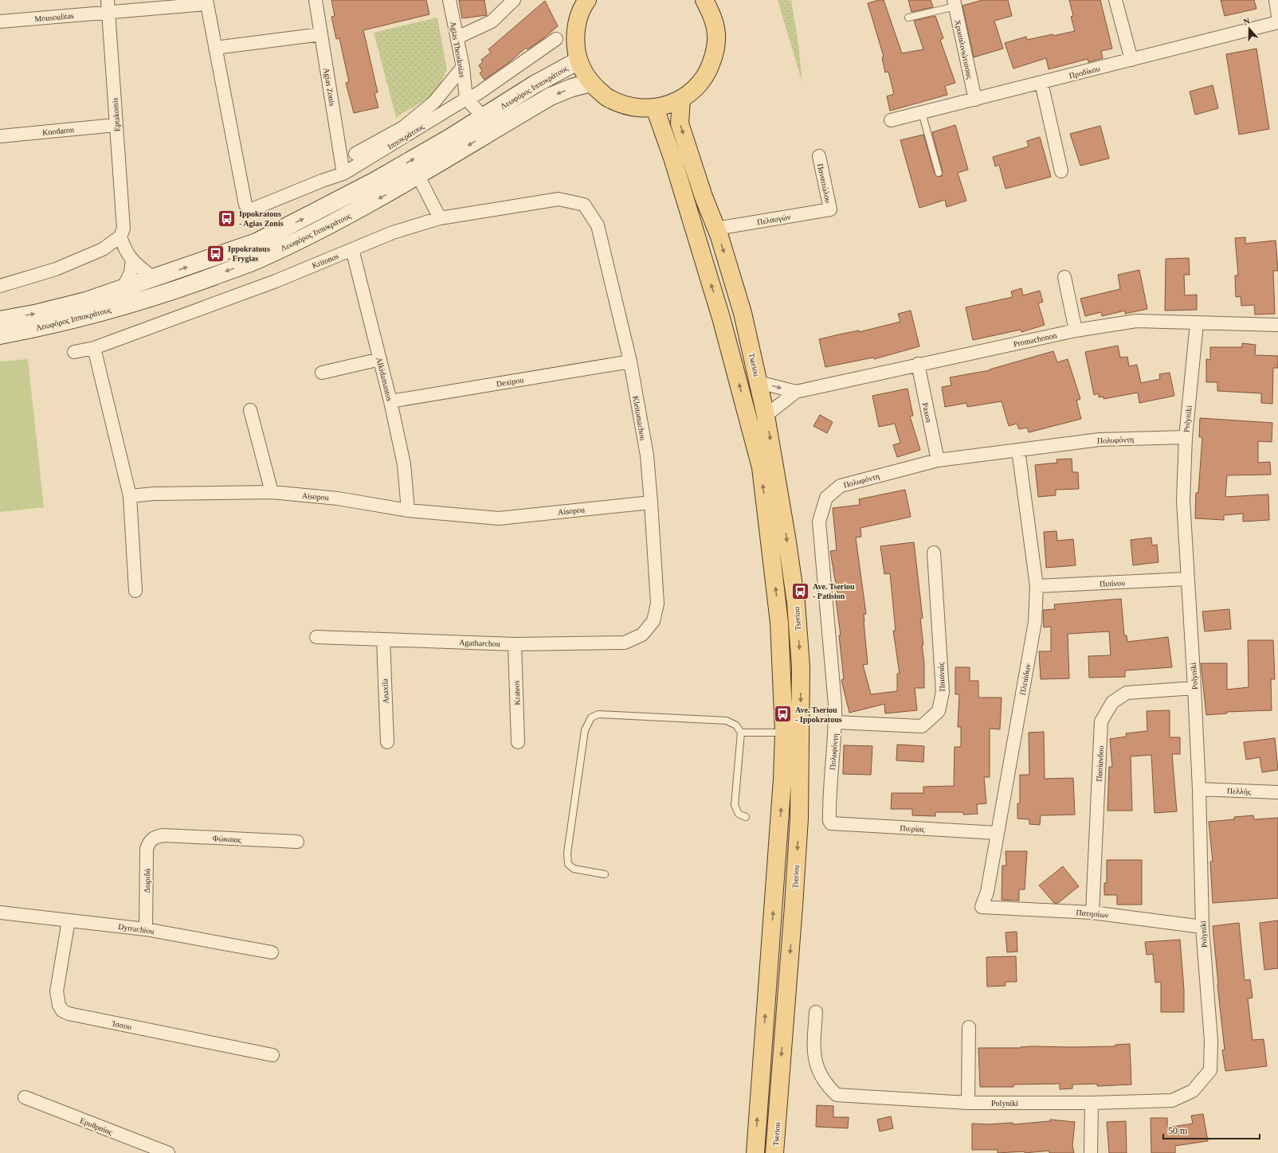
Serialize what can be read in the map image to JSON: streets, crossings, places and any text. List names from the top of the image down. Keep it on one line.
{"streets":{"main road":["Λεωφόρος Ιπποκράτους","Tseriou"],"street":["Mousoulitas","Agias Theodosias","Χρυσαλινιώτισσας","Προδίκου","Agias Zonis","Eptakomis","Knodaron","Ιπποκράτους","Παναιτώλου","Πελασγών","Kritonos","Promachonon","Alkidamantos","Dexipou","Paxon","Kleitomachou","Polyniki","Πολυφόντη","Aisopou","Πιπίνου","Agatharchou","Παιανιάς","Πλειάδων","Anaxila","Krateos","Πασίανδου","Πελλής","Πιερίας","Φώκαιας","Δωριδά","Πατησίων","Dyrrachiou","Ίσσου","Ερυθραίας"]},"crossings":[["Mousoulitas","Eptakomis"],["Agias Theodosias","Ιπποκράτους"],["Χρυσαλινιώτισσας","Προδίκου"],["Agias Zonis","Ιπποκράτους"],["Λεωφόρος Ιπποκράτους","Eptakomis"],["Eptakomis","Knodaron"],["Παναιτώλου","Πελασγών"],["Πελασγών","Tseriou"],["Kritonos","Alkidamantos"],["Kritonos","Kleitomachou"],["Promachonon","Tseriou"],["Promachonon","Paxon"],["Promachonon","Polyniki"],["Alkidamantos","Dexipou"],["Alkidamantos","Aisopou"],["Dexipou","Kleitomachou"],["Paxon","Πολυφόντη"],["Kleitomachou","Aisopou"],["Kleitomachou","Agatharchou"],["Polyniki","Πολυφόντη"],["Polyniki","Πιπίνου"],["Polyniki","Πασίανδου"],["Polyniki","Πελλής"],["Polyniki","Πατησίων"],["Πολυφόντη","Παιανιάς"],["Πολυφόντη","Πλειάδων"],["Πολυφόντη","Πιερίας"],["Πιπίνου","Πλειάδων"],["Agatharchou","Anaxila"],["Agatharchou","Krateos"],["Πλειάδων","Πιερίας"],["Πλειάδων","Πατησίων"],["Πασίανδου","Πατησίων"],["Φώκαιας","Δωριδά"],["Δωριδά","Dyrrachiou"],["Dyrrachiou","Ίσσου"]],"places":{"bus stop":["Ippokratous - Agias Zonis","Ippokratous - Frygias","Ave. Tseriou - Patision","Ave. Tseriou - Ippokratous"]},"scale_bar":"50 m","north":"top"}
